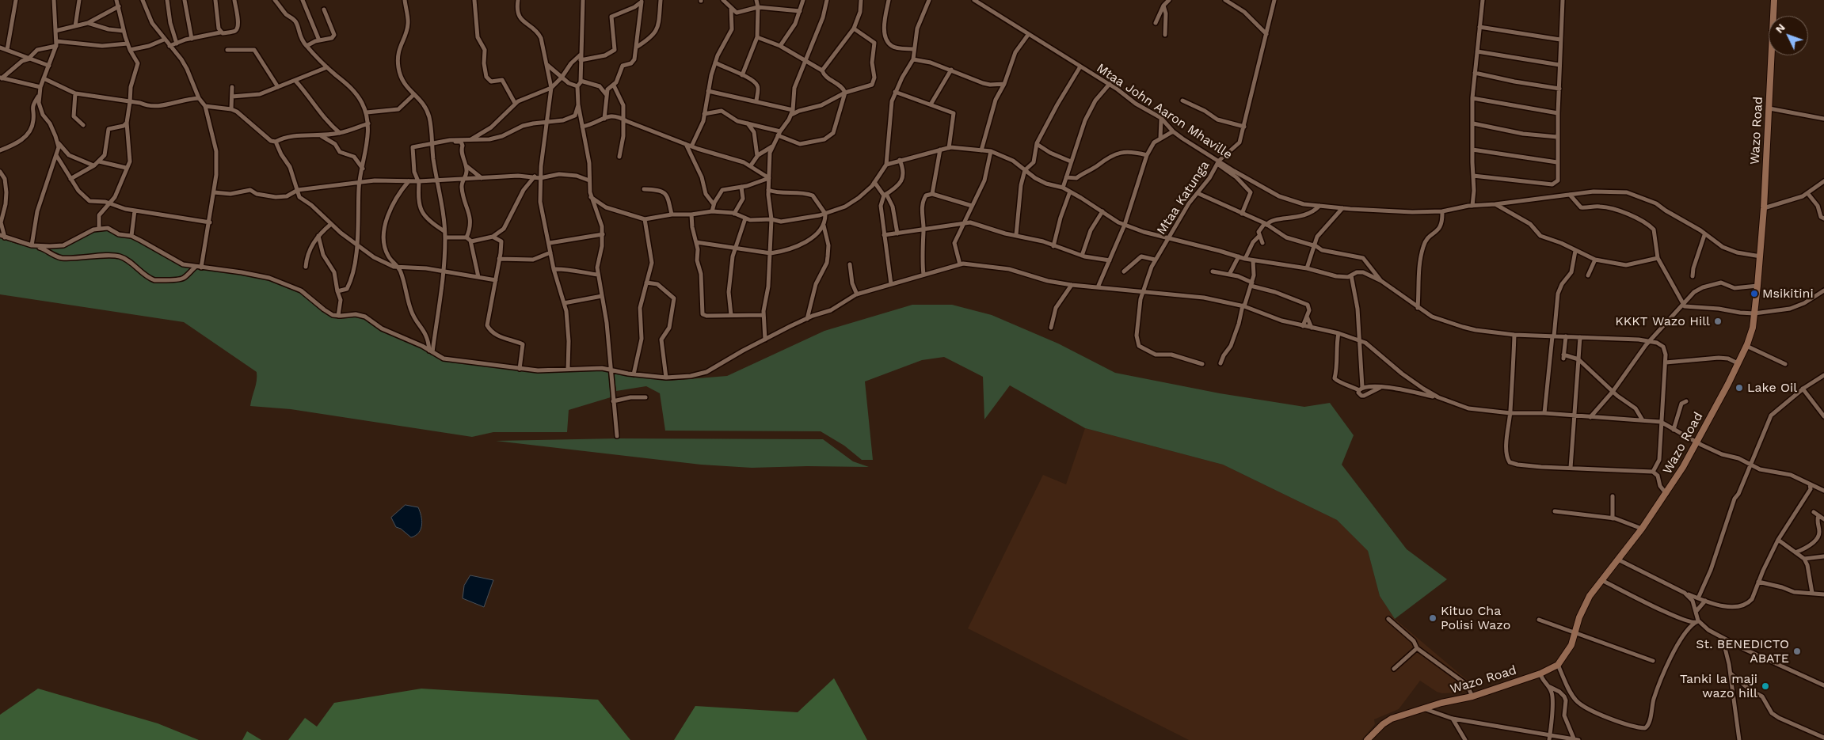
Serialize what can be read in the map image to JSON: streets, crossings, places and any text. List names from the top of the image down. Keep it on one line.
{"streets":{"main road":["Wazo Road"],"street":["Mtaa John Aaron Mhaville","Mtaa Katunga"]},"crossings":[["Mtaa John Aaron Mhaville","Wazo Road"],["Mtaa John Aaron Mhaville","Mtaa Katunga"]],"places":["Msikitini","KKKT Wazo Hill","Lake Oil","Kituo Cha Polisi Wazo","St. BENEDICTO ABATE","Tanki la maji wazo hill"],"north":"top left"}
